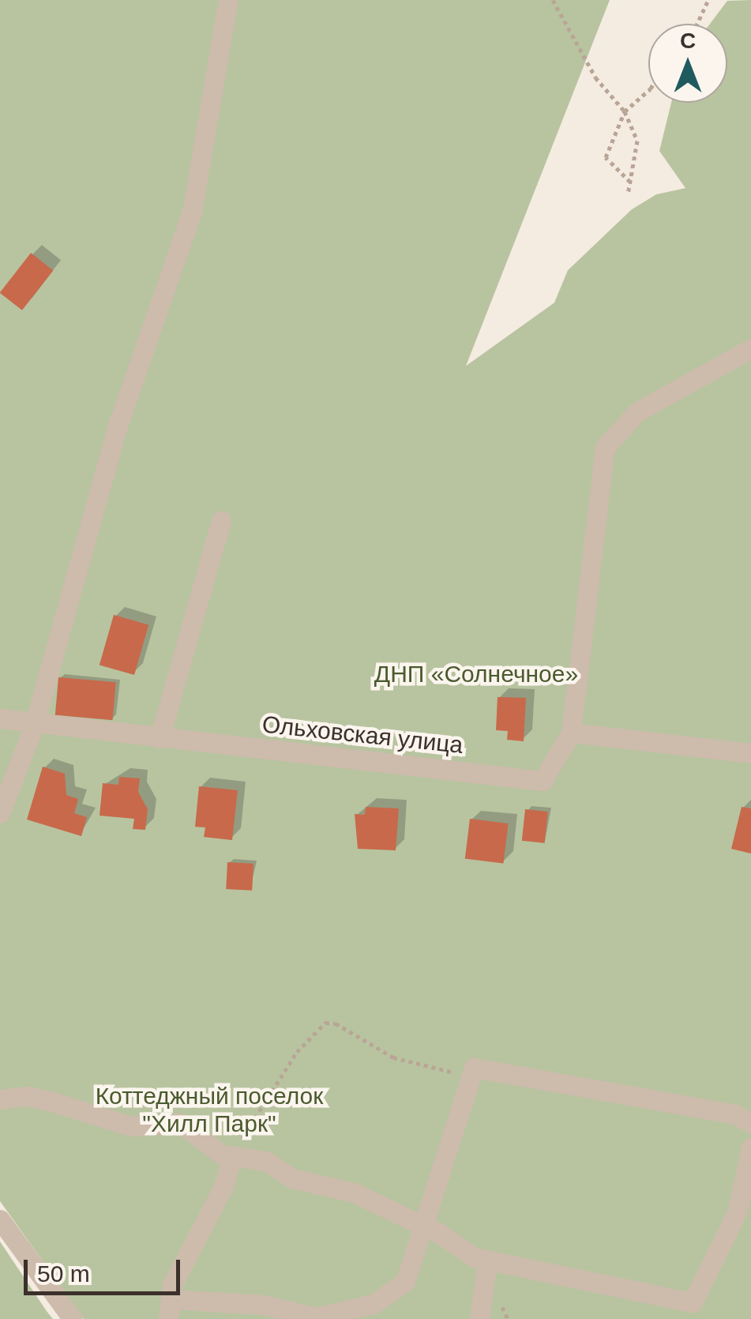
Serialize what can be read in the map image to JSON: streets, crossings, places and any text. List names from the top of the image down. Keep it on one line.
{"streets":{"street":["Ольховская улица"]},"parks":["ДНП «Солнечное»","Коттеджный поселок \"Хилл Парк\""],"scale_bar":"50 m","north":"top"}
